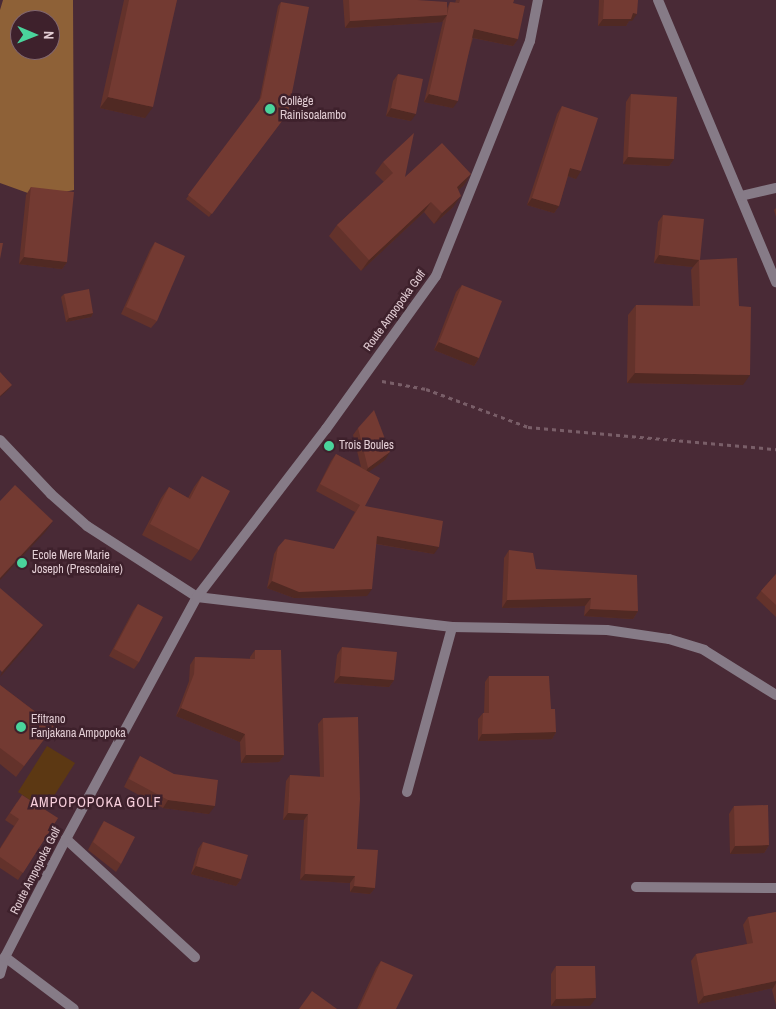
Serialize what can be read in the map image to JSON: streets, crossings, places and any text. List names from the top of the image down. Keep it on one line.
{"streets":{"street":["Route Ampopoka Golf"]},"districts":["AMPOPOPOKA GOLF"],"places":["Collège Rainisoalambo","Trois Boules","Ecole Mere Marie Joseph (Prescolaire)","Efitrano Fanjakana Ampopoka"],"north":"right"}
